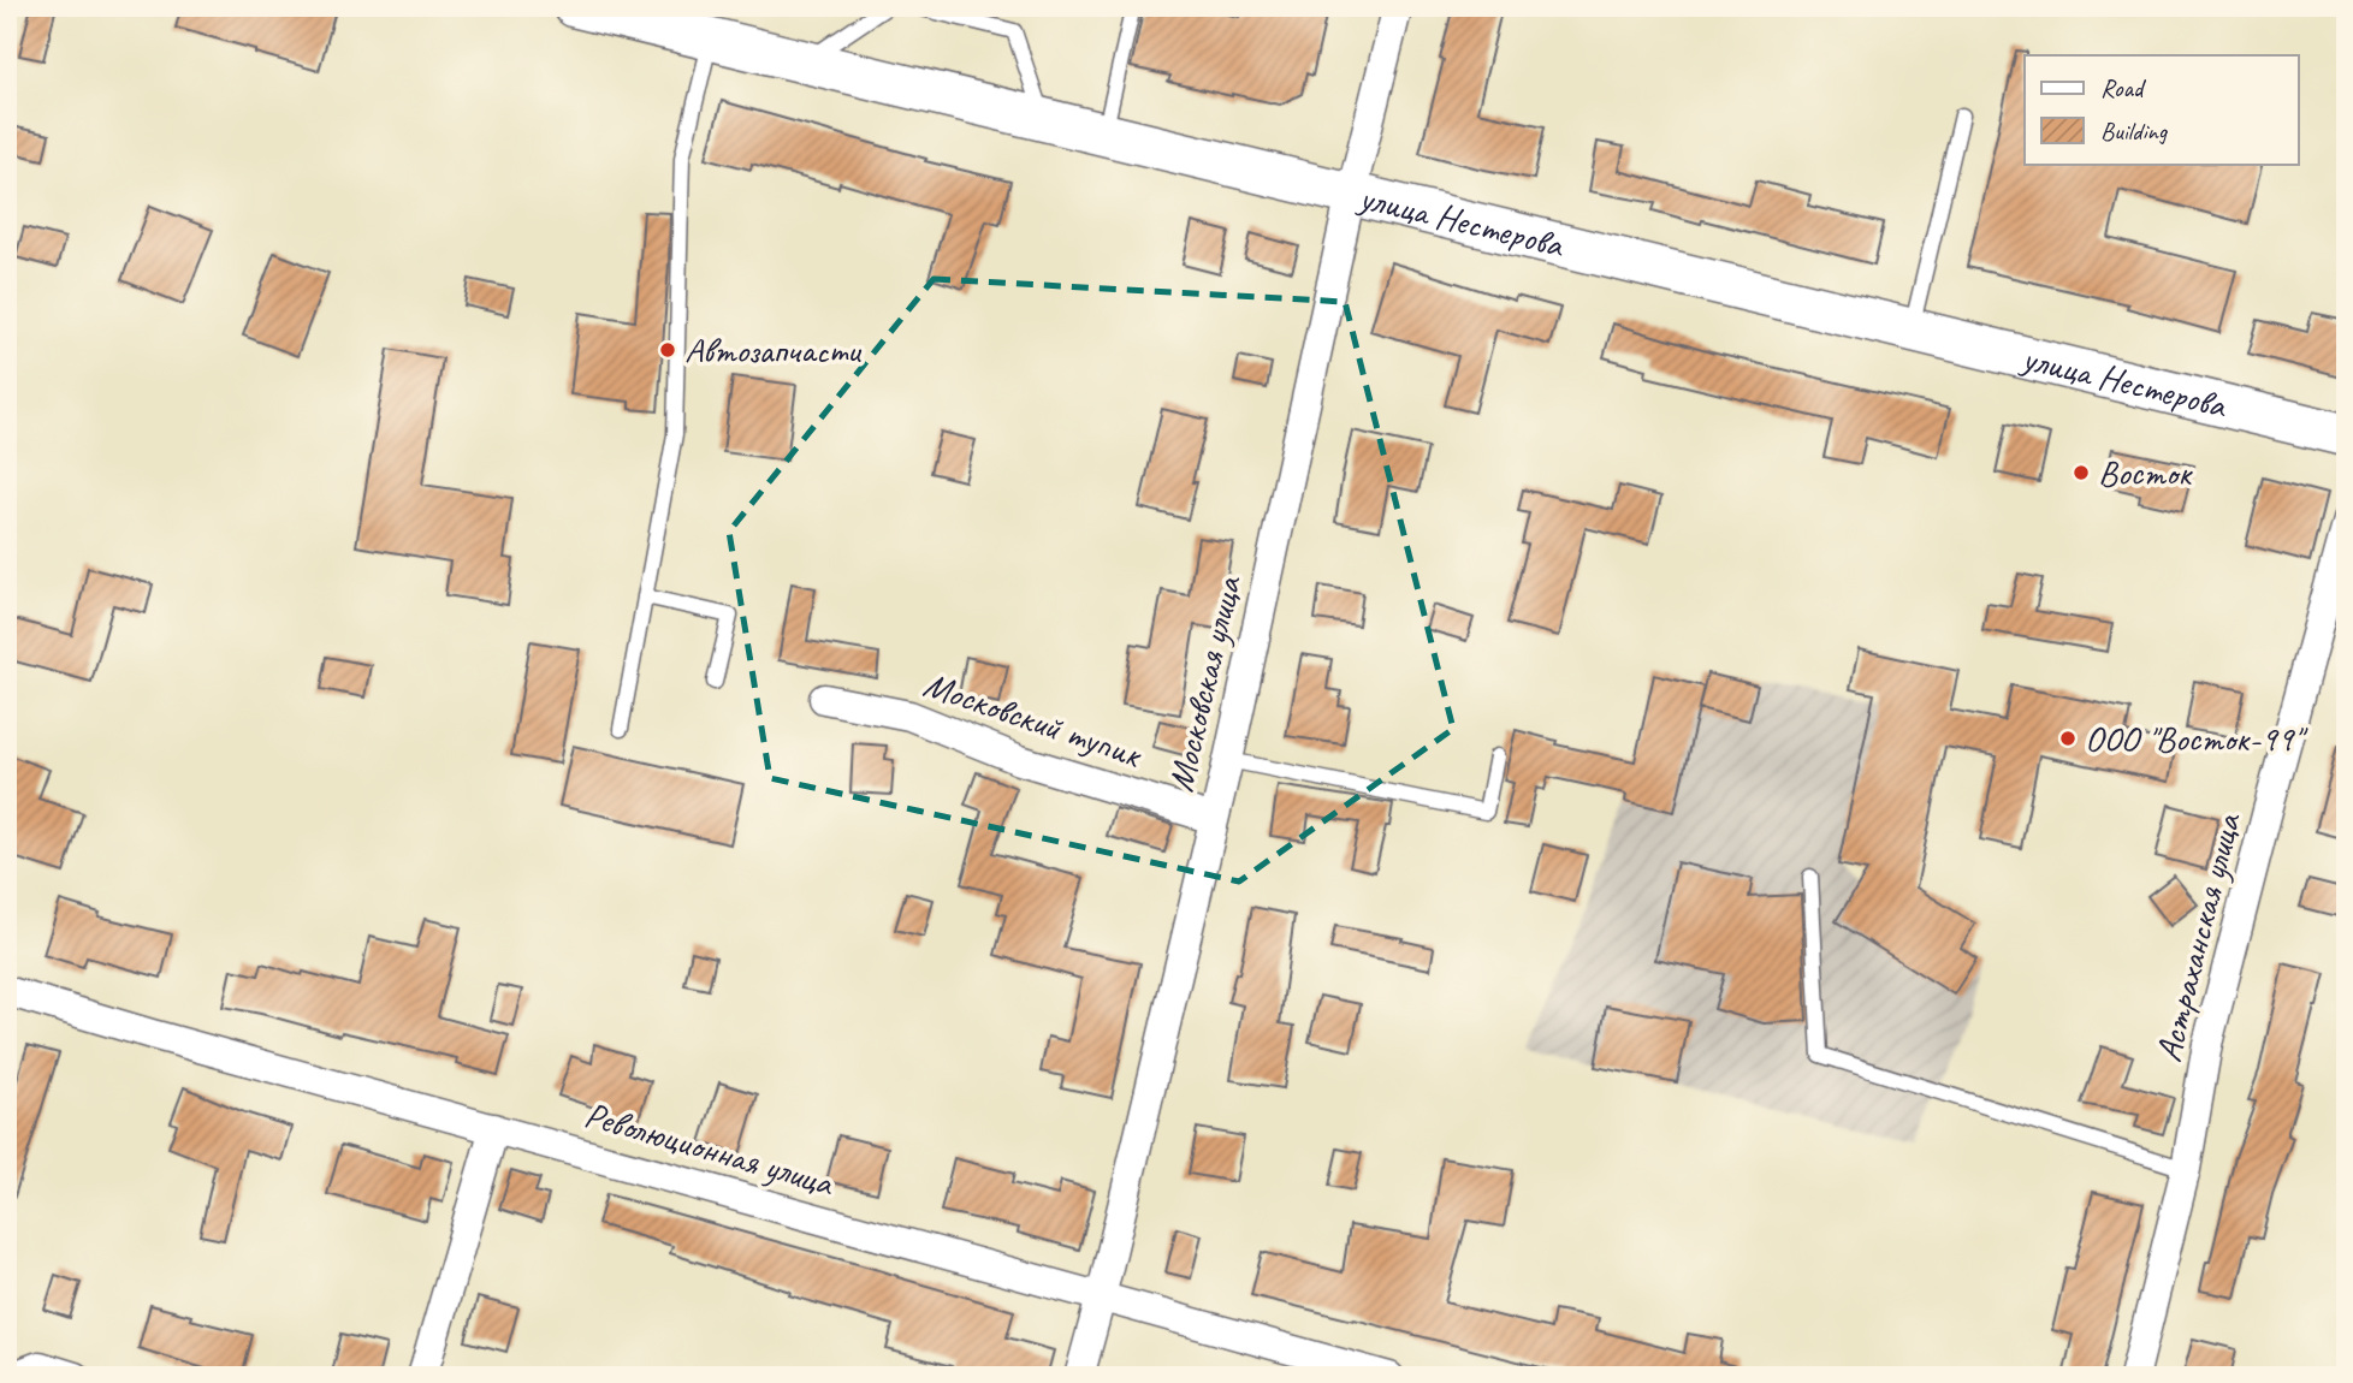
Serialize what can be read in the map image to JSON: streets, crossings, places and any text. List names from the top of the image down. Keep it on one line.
{"streets":{"main road":["улица Нестерова"],"street":["Московская улица","Московский тупик","Астраханская улица","Революционная улица"]},"crossings":[["улица Нестерова","Московская улица"],["Московская улица","Московский тупик"],["Московская улица","Революционная улица"]],"places":["Автозапчасти","Восток","ООО \"Восток-99\""],"legend":["Road","Building"]}
